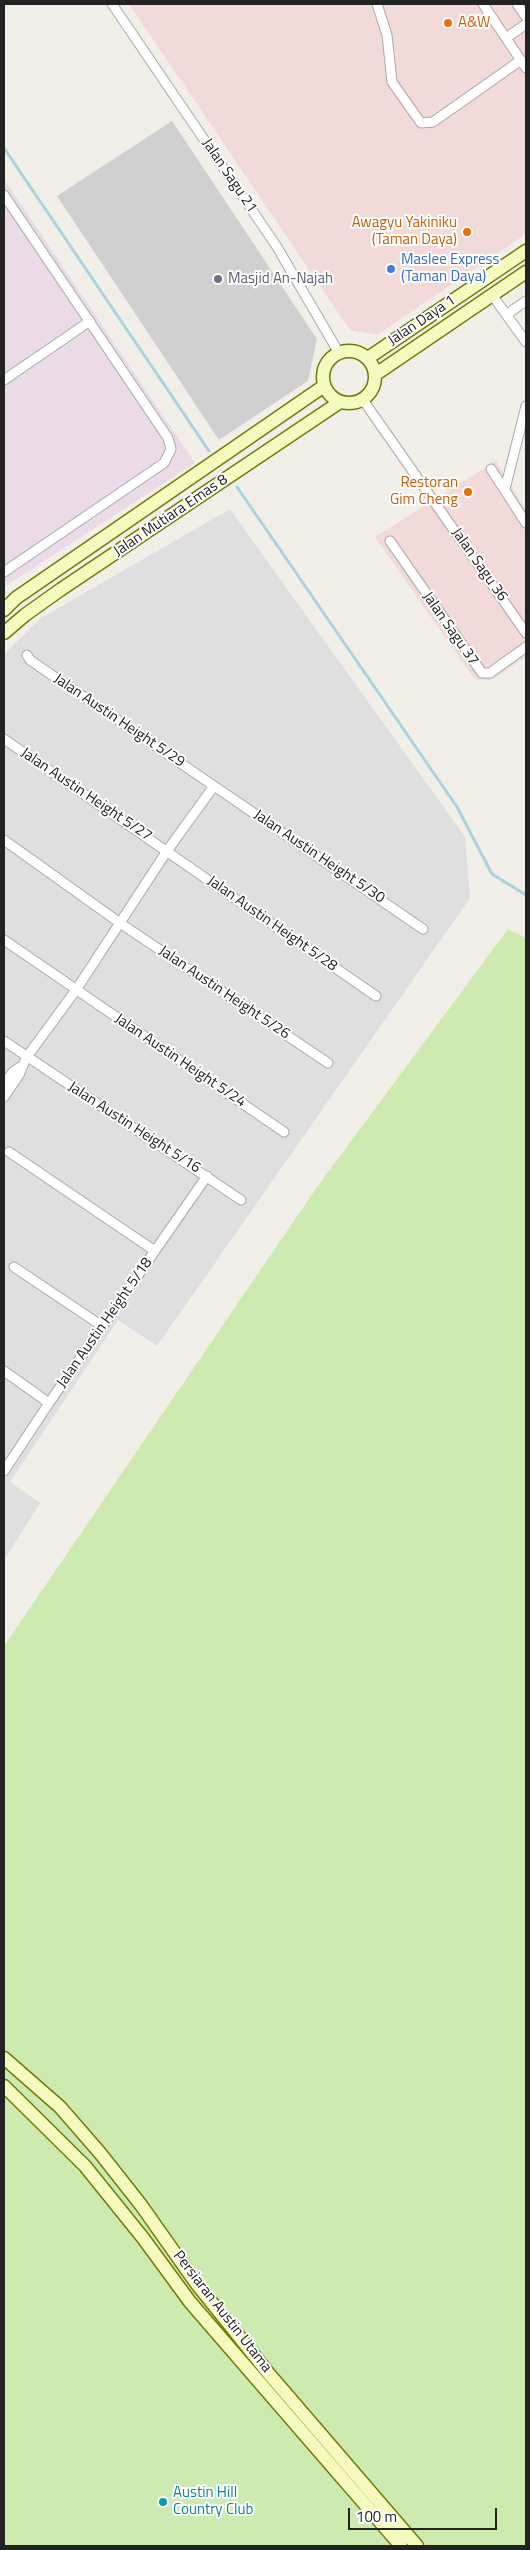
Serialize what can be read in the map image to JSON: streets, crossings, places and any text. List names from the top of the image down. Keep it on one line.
{"streets":{"main road":["Jalan Daya 1","Jalan Mutiara Emas 8","Persiaran Austin Utama"],"street":["Jalan Sagu 21","Jalan Sagu 36","Jalan Sagu 37","Jalan Austin Height 5/29","Jalan Austin Height 5/27","Jalan Austin Height 5/30","Jalan Austin Height 5/28","Jalan Austin Height 5/26","Jalan Austin Height 5/24","Jalan Austin Height 5/16","Jalan Austin Height 5/18"]},"crossings":[["Jalan Sagu 21","Jalan Daya 1"],["Jalan Sagu 21","Jalan Mutiara Emas 8"],["Jalan Sagu 21","Jalan Sagu 36"],["Jalan Daya 1","Jalan Mutiara Emas 8"],["Jalan Daya 1","Jalan Sagu 36"],["Jalan Mutiara Emas 8","Jalan Sagu 36"],["Jalan Austin Height 5/29","Jalan Austin Height 5/30"],["Jalan Austin Height 5/27","Jalan Austin Height 5/28"],["Jalan Austin Height 5/16","Jalan Austin Height 5/18"]],"places":["A&W","Awagyu Yakiniku (Taman Daya)","Maslee Express (Taman Daya)","Masjid An-Najah","Restoran Gim Cheng","Austin Hill Country Club"],"scale_bar":"100 m"}
